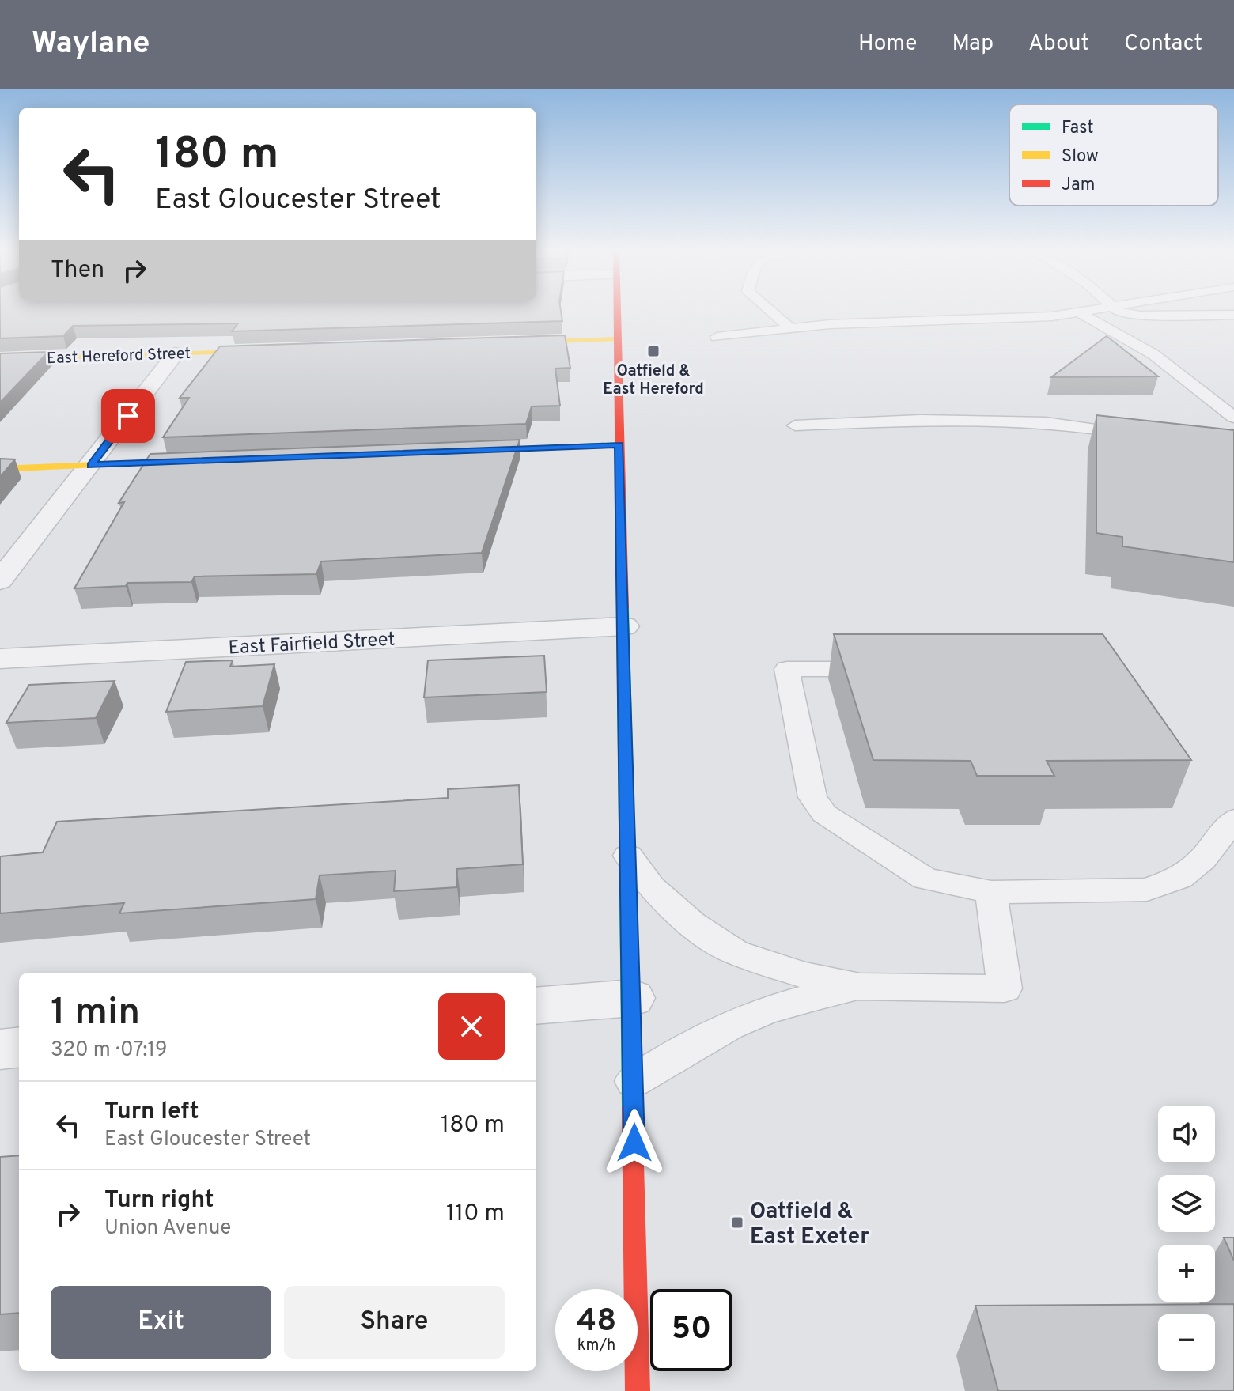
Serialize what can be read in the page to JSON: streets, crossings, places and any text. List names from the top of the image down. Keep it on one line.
{"streets":{"main road":["East Hereford Street"],"street":["East Fairfield Street"]},"places":{"transit":["Oatfield & East Hereford","Oatfield & East Exeter"]},"legend":["Fast","Slow","Jam"],"page":{"header":"Waylane","nav":["Home","Map","About","Contact"],"turn":["180 m","East Gloucester Street"],"then":"Then","heading":["1 min","320 m · 07:19"],"list":[{"name":"Turn left","note":"East Gloucester Street","value":"180 m"},{"name":"Turn right","note":"Union Avenue","value":"110 m"}],"map_buttons":["+","−"],"buttons":["Exit","Share"],"speed":"48 km/h","limit":"50"}}
